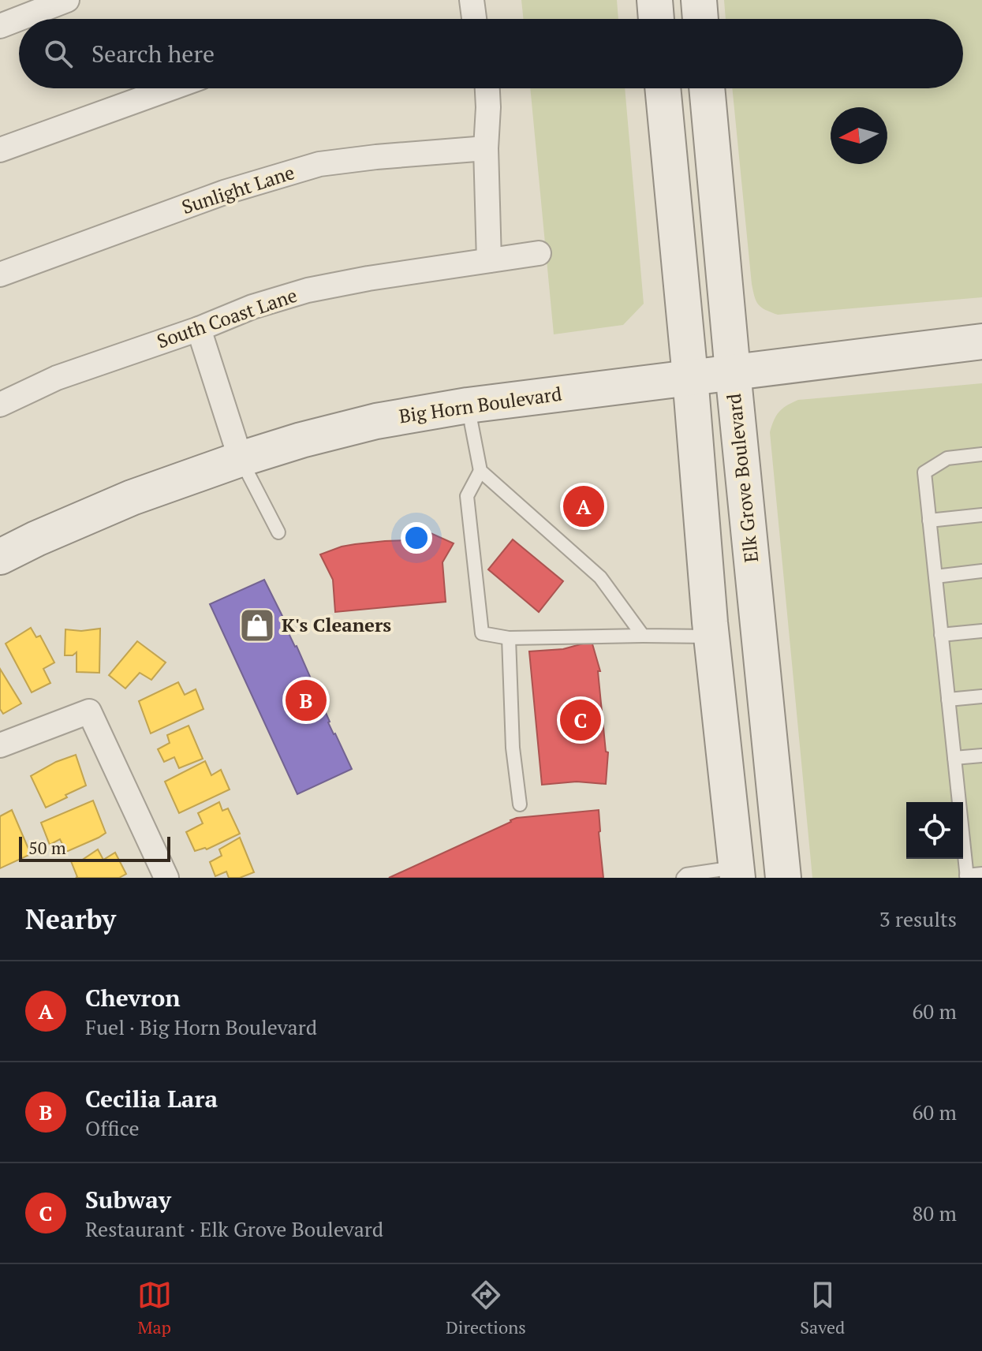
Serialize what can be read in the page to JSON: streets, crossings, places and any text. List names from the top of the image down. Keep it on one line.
{"streets":{"main road":["Big Horn Boulevard","Elk Grove Boulevard"],"street":["Sunlight Lane","South Coast Lane"]},"crossings":[["Big Horn Boulevard","Elk Grove Boulevard"]],"places":{"shop":["K's Cleaners"]},"scale_bar":"50 m","north":"left","page":{"search":"Search here","pins":["A","B","C"],"scale":"50 m","heading":["Nearby","3 results"],"list":[{"mark":"A","name":"Chevron","note":"Fuel · Big Horn Boulevard","value":"60 m"},{"mark":"B","name":"Cecilia Lara","note":"Office","value":"60 m"},{"mark":"C","name":"Subway","note":"Restaurant · Elk Grove Boulevard","value":"80 m"}],"nav":["Map","Directions","Saved"]}}
